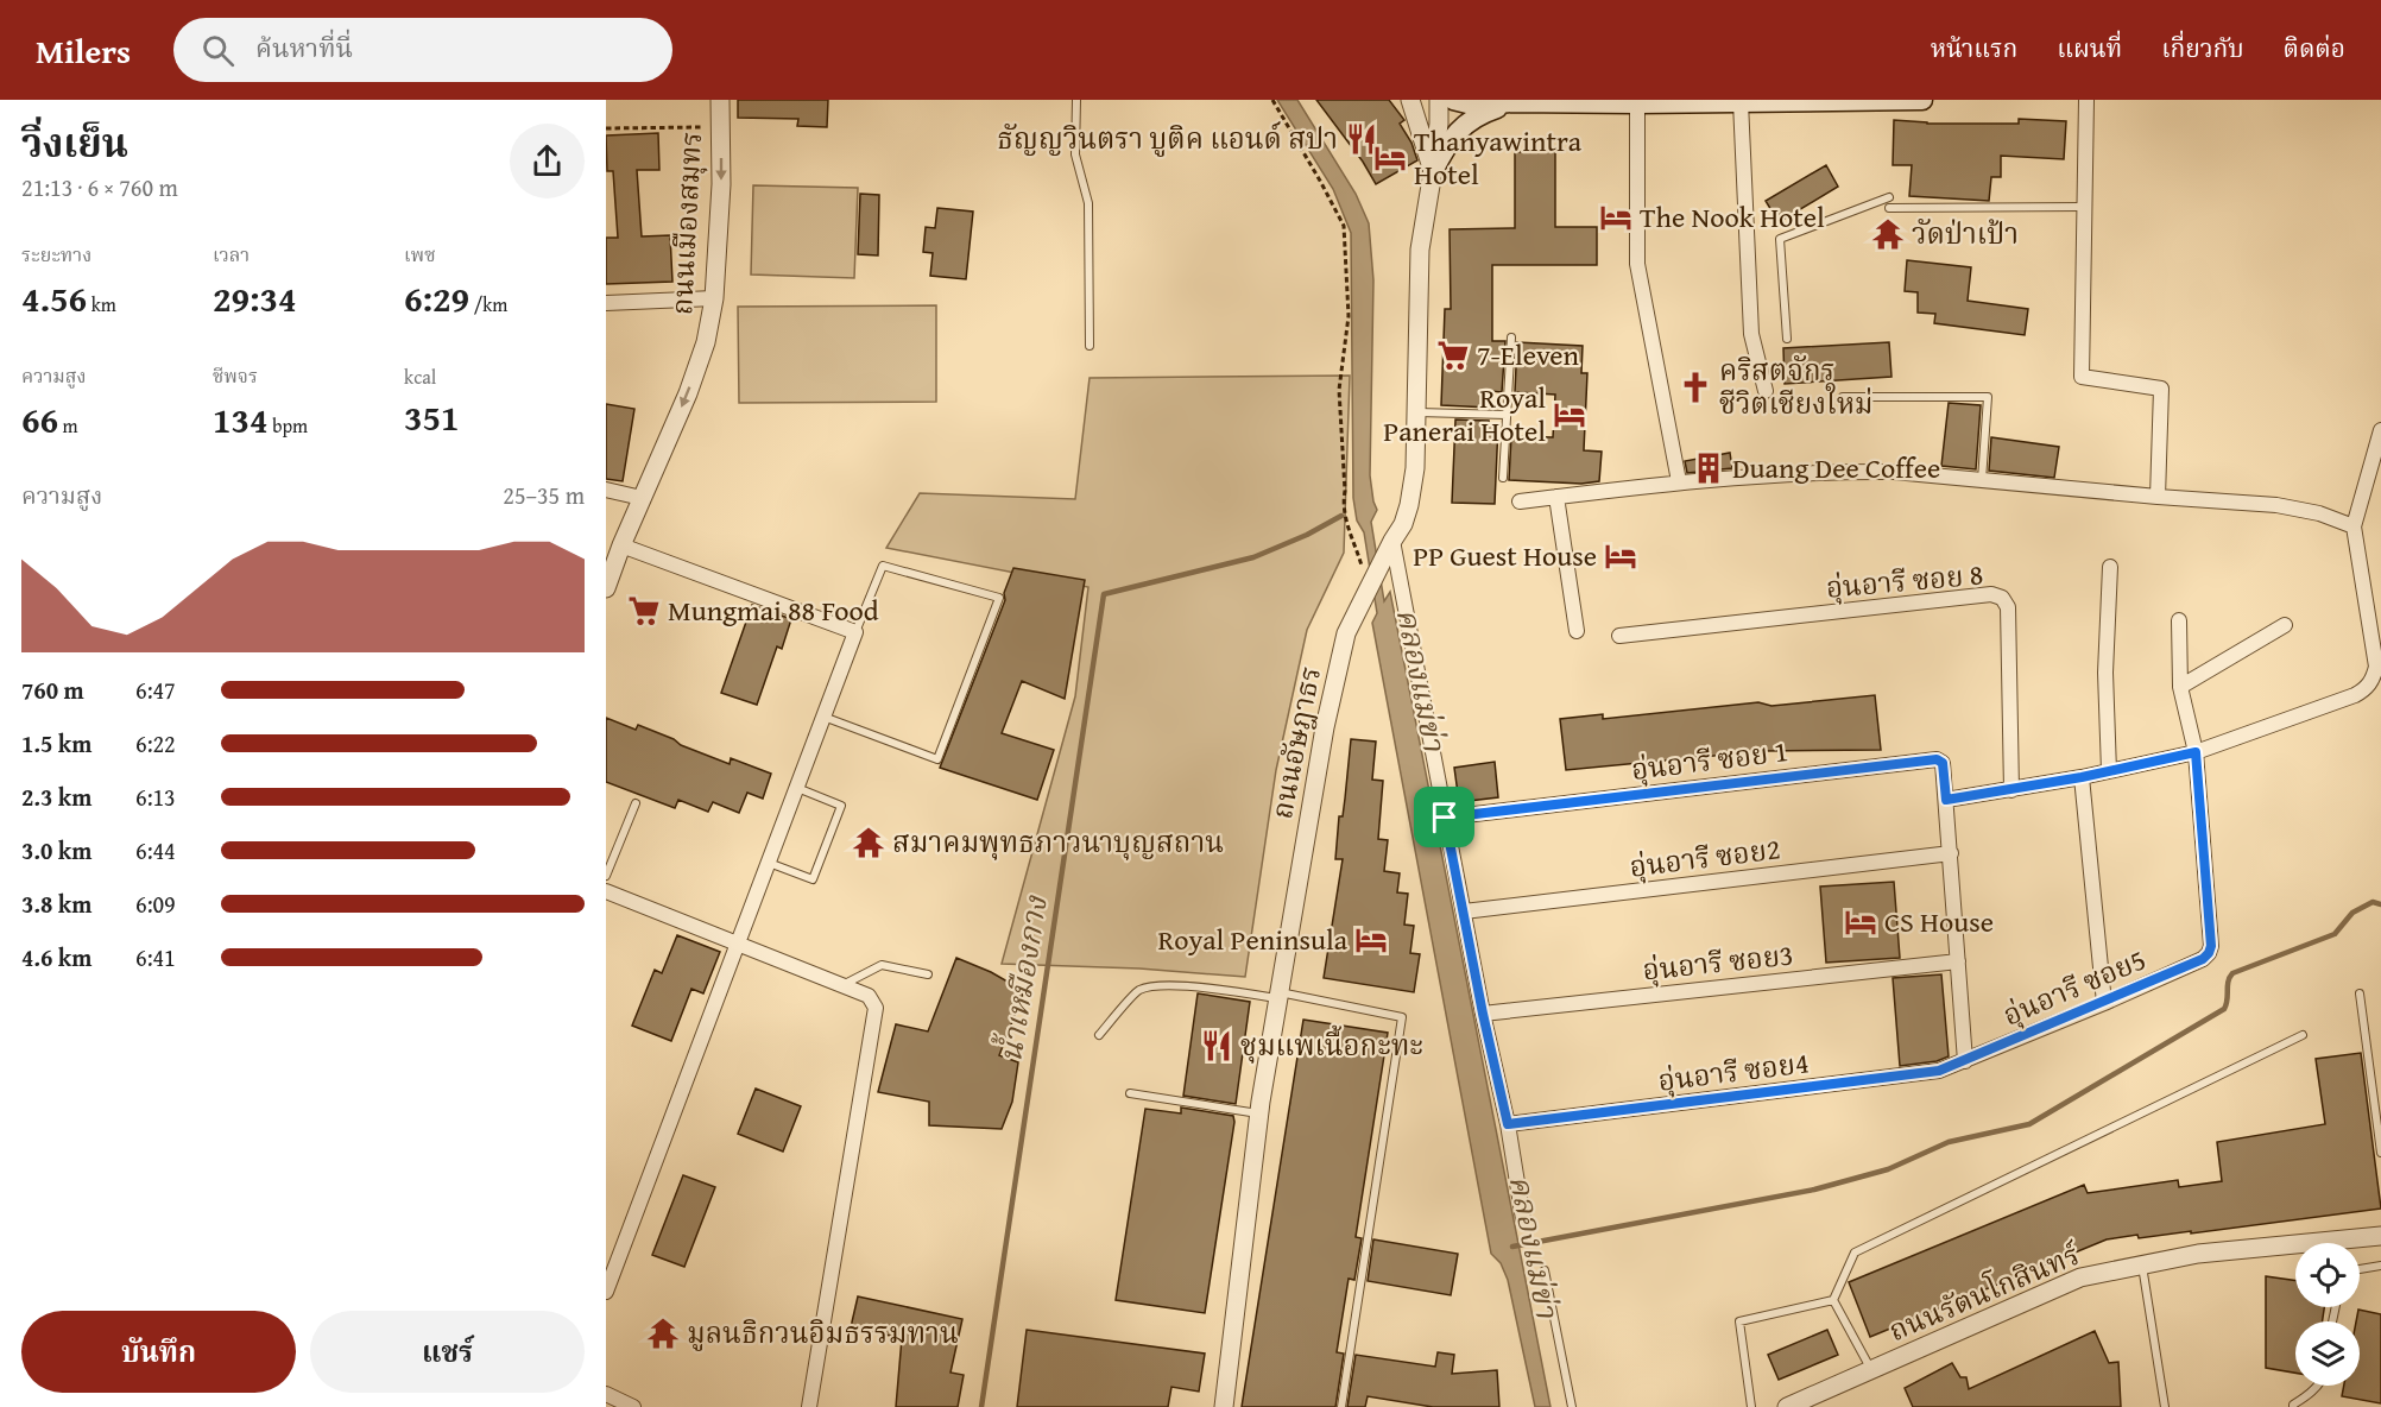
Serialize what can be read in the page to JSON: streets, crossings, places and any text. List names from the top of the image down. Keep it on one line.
{"streets":{"street":["ถนนเมืองสมุทร","อุ่นอารี ซอย 8","ถนนอัษฎาธร","อุ่นอารี ซอย 1","อุ่นอารี ซอย2","อุ่นอารี ซอย3","อุ่นอารี ซอย5","อุ่นอารี ซอย4","ถนนรัตนโกสินทร์"]},"crossings":[["อุ่นอารี ซอย5","อุ่นอารี ซอย4"]],"one_way":["ถนนเมืองสมุทร"],"water":["คลองแม่ข่า","น้ำเหมืองกาง"],"places":{"restaurant":["ธัญญวินตรา บูติค แอนด์ สปา","ชุมแพเนื้อกะทะ"],"hotel":["Thanyawintra Hotel","The Nook Hotel","Royal Panerai Hotel","PP Guest House","CS House","Royal Peninsula"],"temple":["วัดป่าเป้า","สมาคมพุทธภาวนาบุญสถาน","มูลนธิกวนอิมธรรมทาน"],"supermarket":["7-Eleven","Mungmai 88 Food"],"church":["คริสตจักร ชีวิตเชียงใหม่"],"building":["Duang Dee Coffee"]},"page":{"header":"Milers","search":"ค้นหาที่นี่","nav":["หน้าแรก","แผนที่","เกี่ยวกับ","ติดต่อ"],"heading":["วิ่งเย็น","21:13 · 6 × 760 m"],"stats":[["ระยะทาง","4.56 km"],["เวลา","29:34"],["เพซ","6:29 /km"],["ความสูง","66 m"],["ชีพจร","134 bpm"],["kcal","351"]],"chart":["ความสูง","25–35 m"],"list":[{"name":"760 m","note":"6:47"},{"name":"1.5 km","note":"6:22"},{"name":"2.3 km","note":"6:13"},{"name":"3.0 km","note":"6:44"},{"name":"3.8 km","note":"6:09"},{"name":"4.6 km","note":"6:41"}],"buttons":["บันทึก","แชร์"]}}
